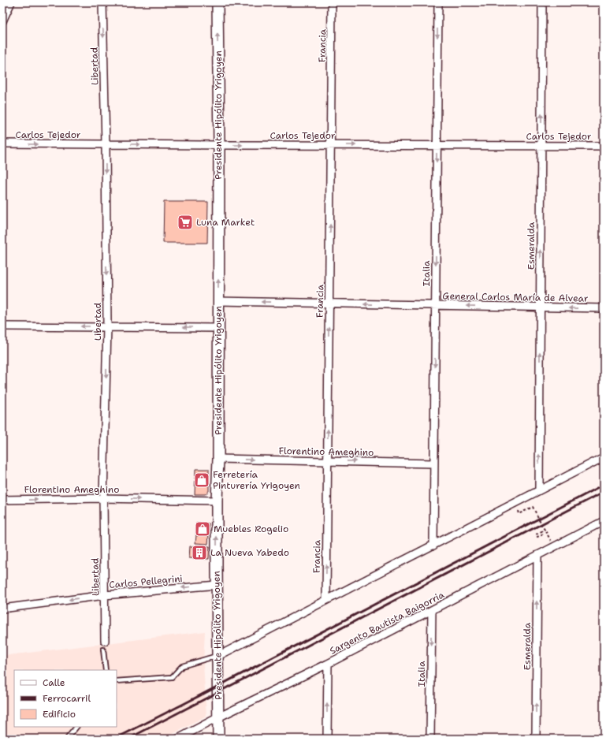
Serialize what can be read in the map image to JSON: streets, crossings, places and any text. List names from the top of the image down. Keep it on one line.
{"streets":{"street":["Francia","Libertad","Presidente Hipólito Yrigoyen","Carlos Tejedor","Esmeralda","Italia","General Carlos María de Alvear","Florentino Ameghino","Carlos Pellegrini","Sargento Bautista Baigorria"]},"crossings":[["Francia","Carlos Tejedor"],["Francia","General Carlos María de Alvear"],["Francia","Florentino Ameghino"],["Libertad","Carlos Tejedor"],["Libertad","Florentino Ameghino"],["Libertad","Carlos Pellegrini"],["Presidente Hipólito Yrigoyen","Carlos Tejedor"],["Presidente Hipólito Yrigoyen","General Carlos María de Alvear"],["Presidente Hipólito Yrigoyen","Florentino Ameghino"],["Presidente Hipólito Yrigoyen","Carlos Pellegrini"],["Presidente Hipólito Yrigoyen","Sargento Bautista Baigorria"],["Carlos Tejedor","Esmeralda"],["Carlos Tejedor","Italia"],["Esmeralda","General Carlos María de Alvear"],["Esmeralda","Sargento Bautista Baigorria"],["Italia","General Carlos María de Alvear"],["Italia","Florentino Ameghino"],["Italia","Sargento Bautista Baigorria"]],"one_way":["Francia","Libertad","Presidente Hipólito Yrigoyen","Carlos Tejedor","Esmeralda","Italia","General Carlos María de Alvear","Florentino Ameghino","Carlos Pellegrini"],"places":{"supermarket":["Luna Market"],"shop":["Ferretería Pinturería Yrigoyen","Muebles Rogelio"],"building":["La Nueva Yabedo"]},"legend":["Calle","Ferrocarril","Edificio"]}
